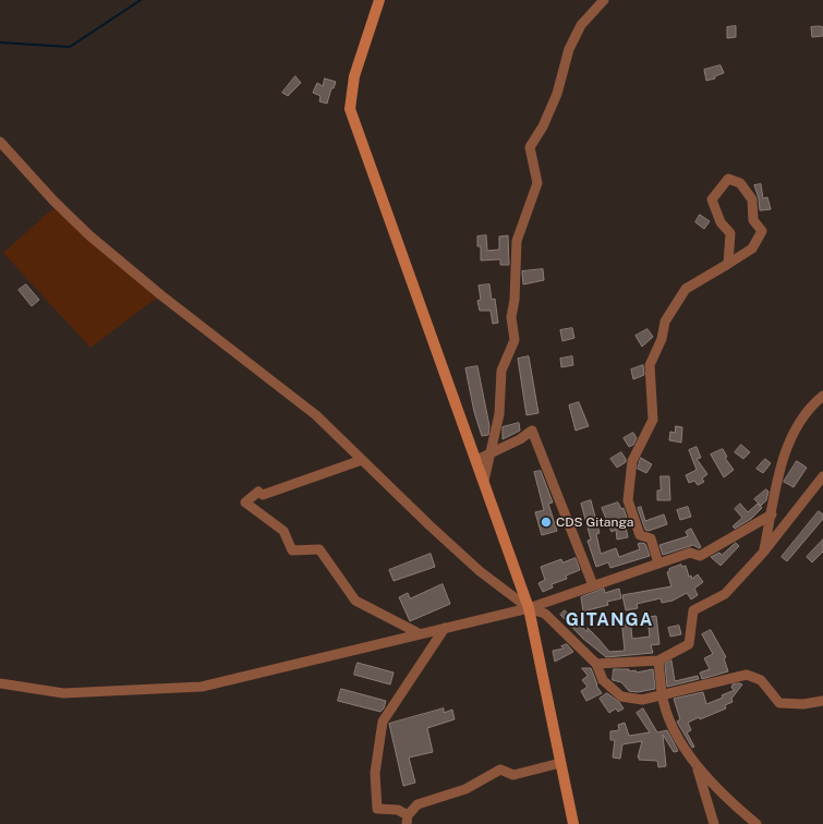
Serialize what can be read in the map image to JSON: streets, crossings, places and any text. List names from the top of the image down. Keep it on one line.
{"districts":["GITANGA"],"places":["CDS Gitanga"]}
